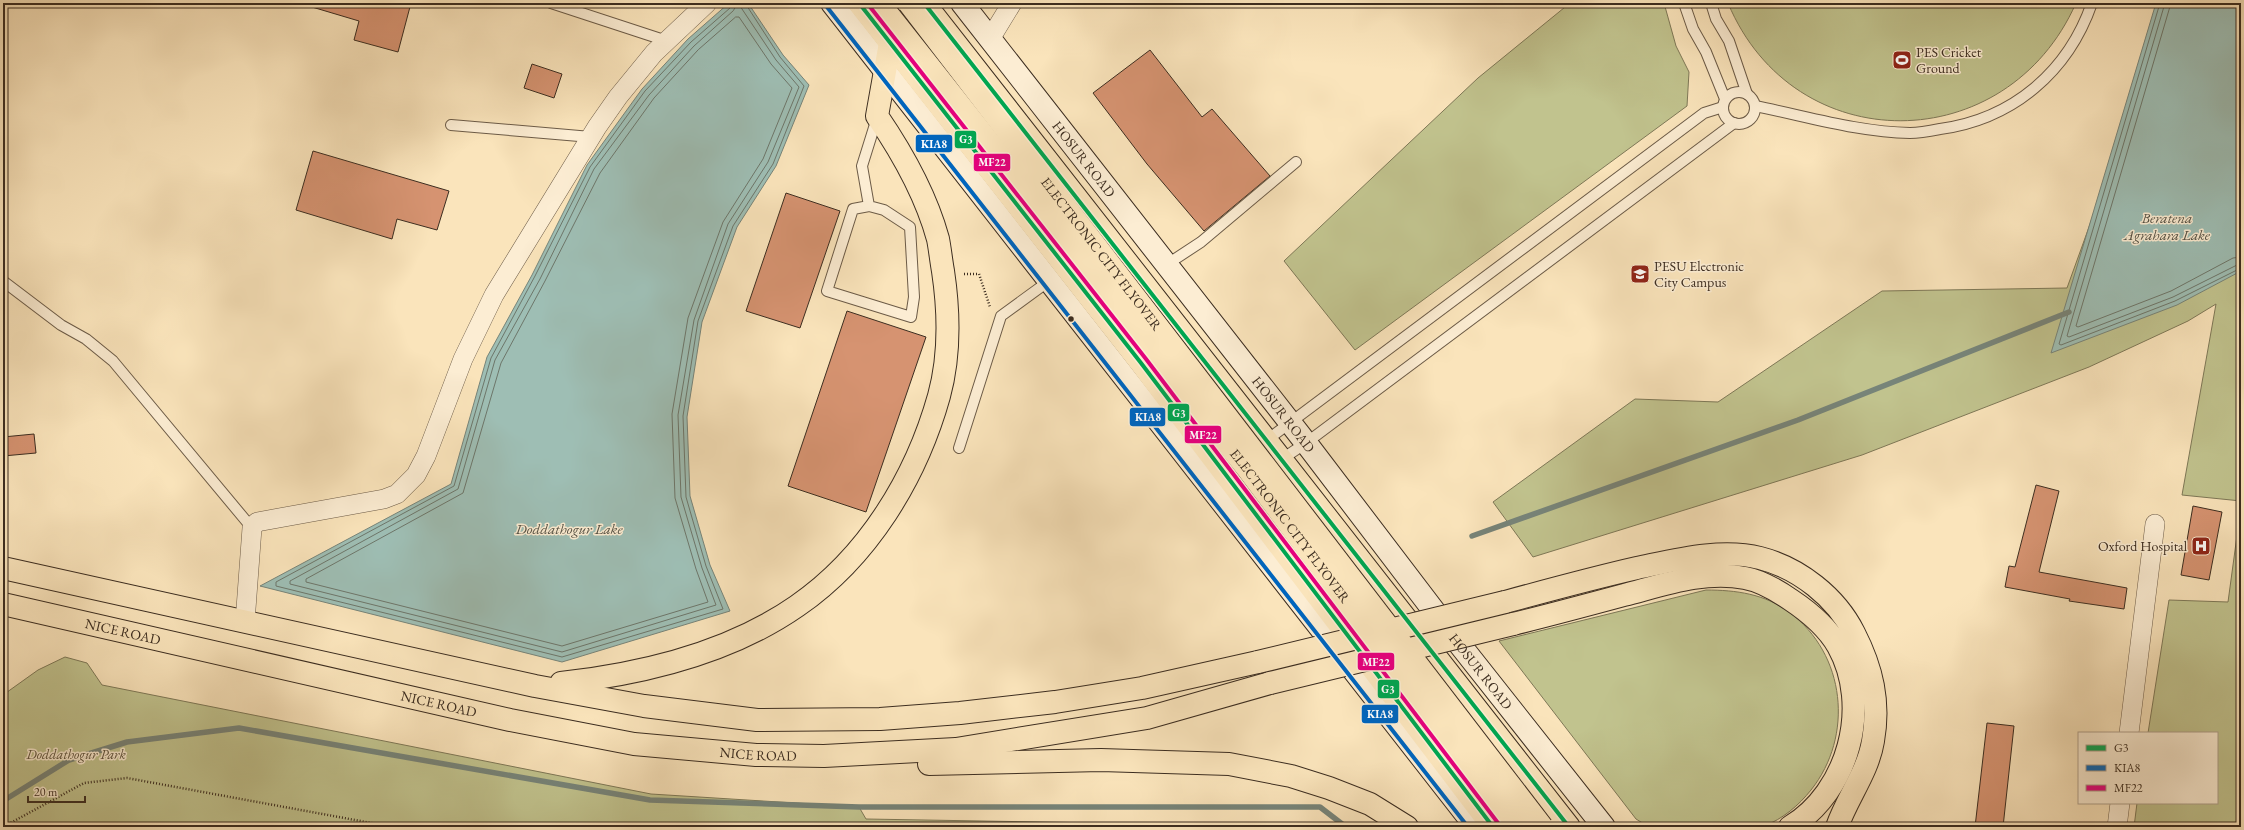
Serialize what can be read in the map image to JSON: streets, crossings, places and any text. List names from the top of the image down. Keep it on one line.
{"streets":{"highway":["HOSUR ROAD","ELECTRONIC CITY FLYOVER","NICE ROAD"]},"water":["Beratena Agrahara Lake","Doddathogur Lake"],"parks":["Doddathogur Park"],"places":{"sports":["PES Cricket Ground"],"school or university":["PESU Electronic City Campus"],"hospital":["Oxford Hospital"]},"lines":["transit line G3","transit line MF22","transit line KIA8"],"legend":["G3","KIA8","MF22"],"scale_bar":"20 m"}
